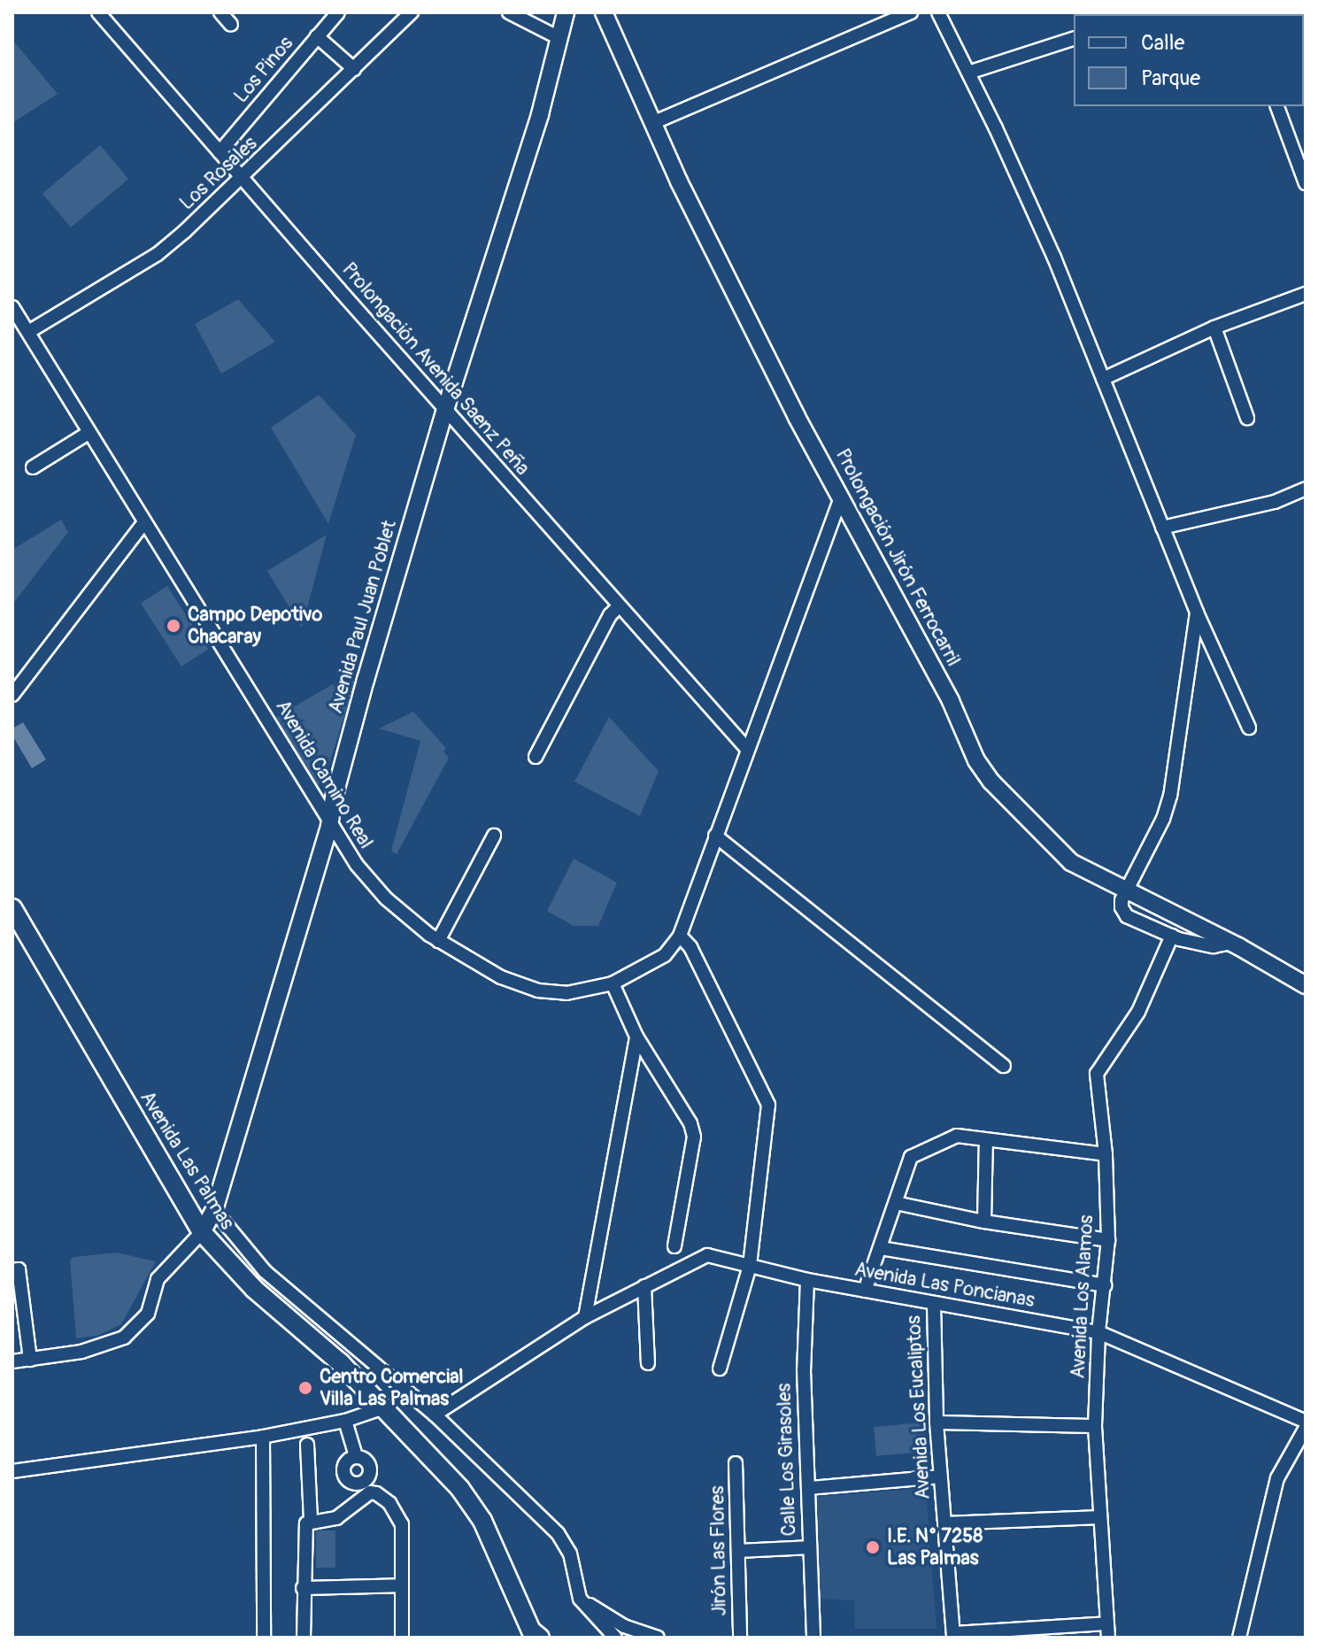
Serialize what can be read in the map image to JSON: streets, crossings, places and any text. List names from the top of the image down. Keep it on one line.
{"streets":{"main road":["Avenida Las Palmas"],"street":["Los Pinos","Los Rosales","Prolongación Avenida Saenz Peña","Prolongación Jirón Ferrocarril","Avenida Paul Juan Poblet","Avenida Camino Real","Avenida Las Poncianas","Avenida Los Alamos","Avenida Los Eucaliptos","Calle Los Girasoles","Jirón Las Flores"]},"crossings":[["Los Pinos","Prolongación Avenida Saenz Peña"],["Los Rosales","Prolongación Avenida Saenz Peña"],["Los Rosales","Avenida Camino Real"],["Prolongación Avenida Saenz Peña","Avenida Paul Juan Poblet"],["Prolongación Avenida Saenz Peña","Avenida Camino Real"],["Prolongación Jirón Ferrocarril","Avenida Camino Real"],["Avenida Paul Juan Poblet","Avenida Camino Real"],["Avenida Paul Juan Poblet","Avenida Las Palmas"],["Avenida Las Poncianas","Avenida Los Alamos"],["Avenida Las Poncianas","Avenida Los Eucaliptos"],["Avenida Las Poncianas","Calle Los Girasoles"]],"places":["Campo Depotivo Chacaray","Centro Comercial Villa Las Palmas","I.E. N° 7258 Las Palmas"],"legend":["Calle","Parque"]}
